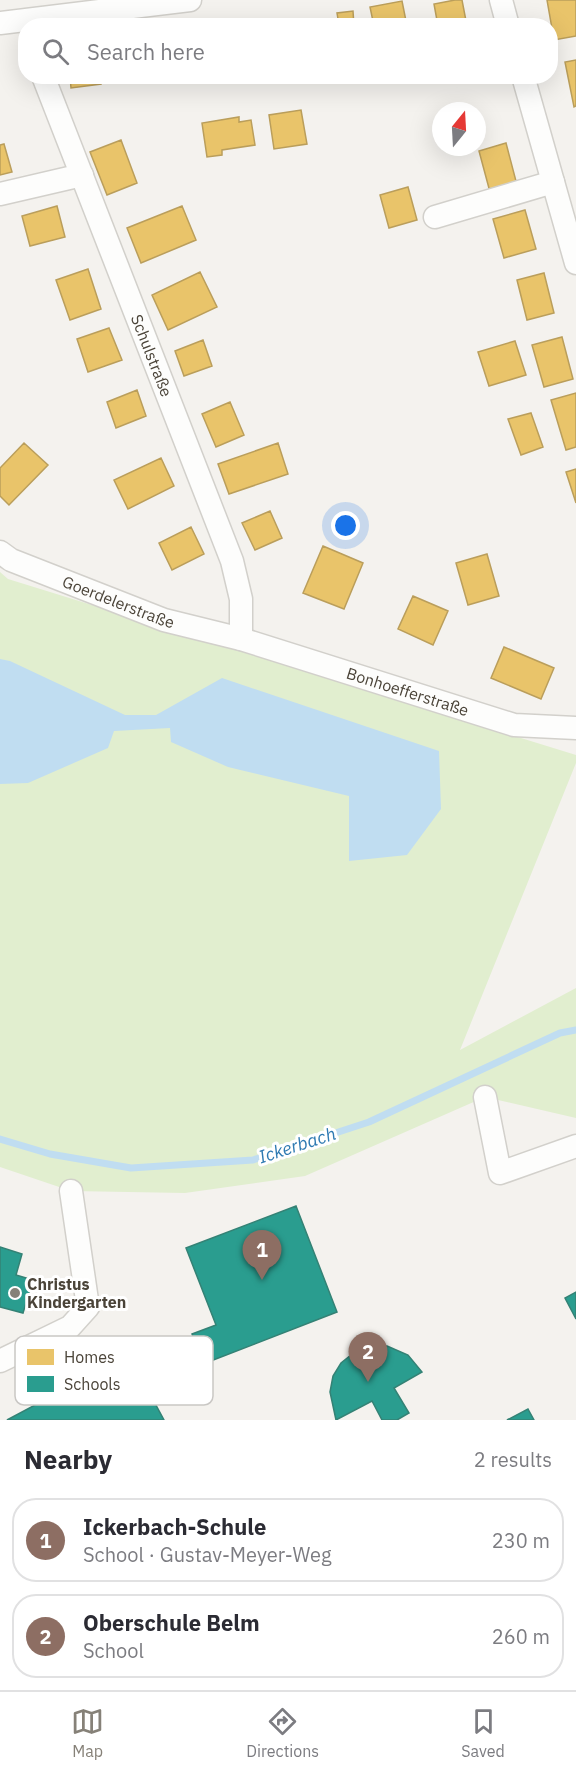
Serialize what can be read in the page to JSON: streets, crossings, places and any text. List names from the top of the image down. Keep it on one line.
{"streets":{"street":["Schulstraße","Goerdelerstraße","Bonhoefferstraße"]},"crossings":[["Schulstraße","Goerdelerstraße"],["Schulstraße","Bonhoefferstraße"],["Goerdelerstraße","Bonhoefferstraße"]],"water":["Ickerbach"],"places":["Christus Kindergarten"],"legend":["Homes","Schools"],"north":"top","page":{"search":"Search here","pins":["1","2"],"heading":["Nearby","2 results"],"list":[{"mark":"1","name":"Ickerbach-Schule","note":"School · Gustav-Meyer-Weg","value":"230 m"},{"mark":"2","name":"Oberschule Belm","note":"School","value":"260 m"}],"nav":["Map","Directions","Saved"]}}
